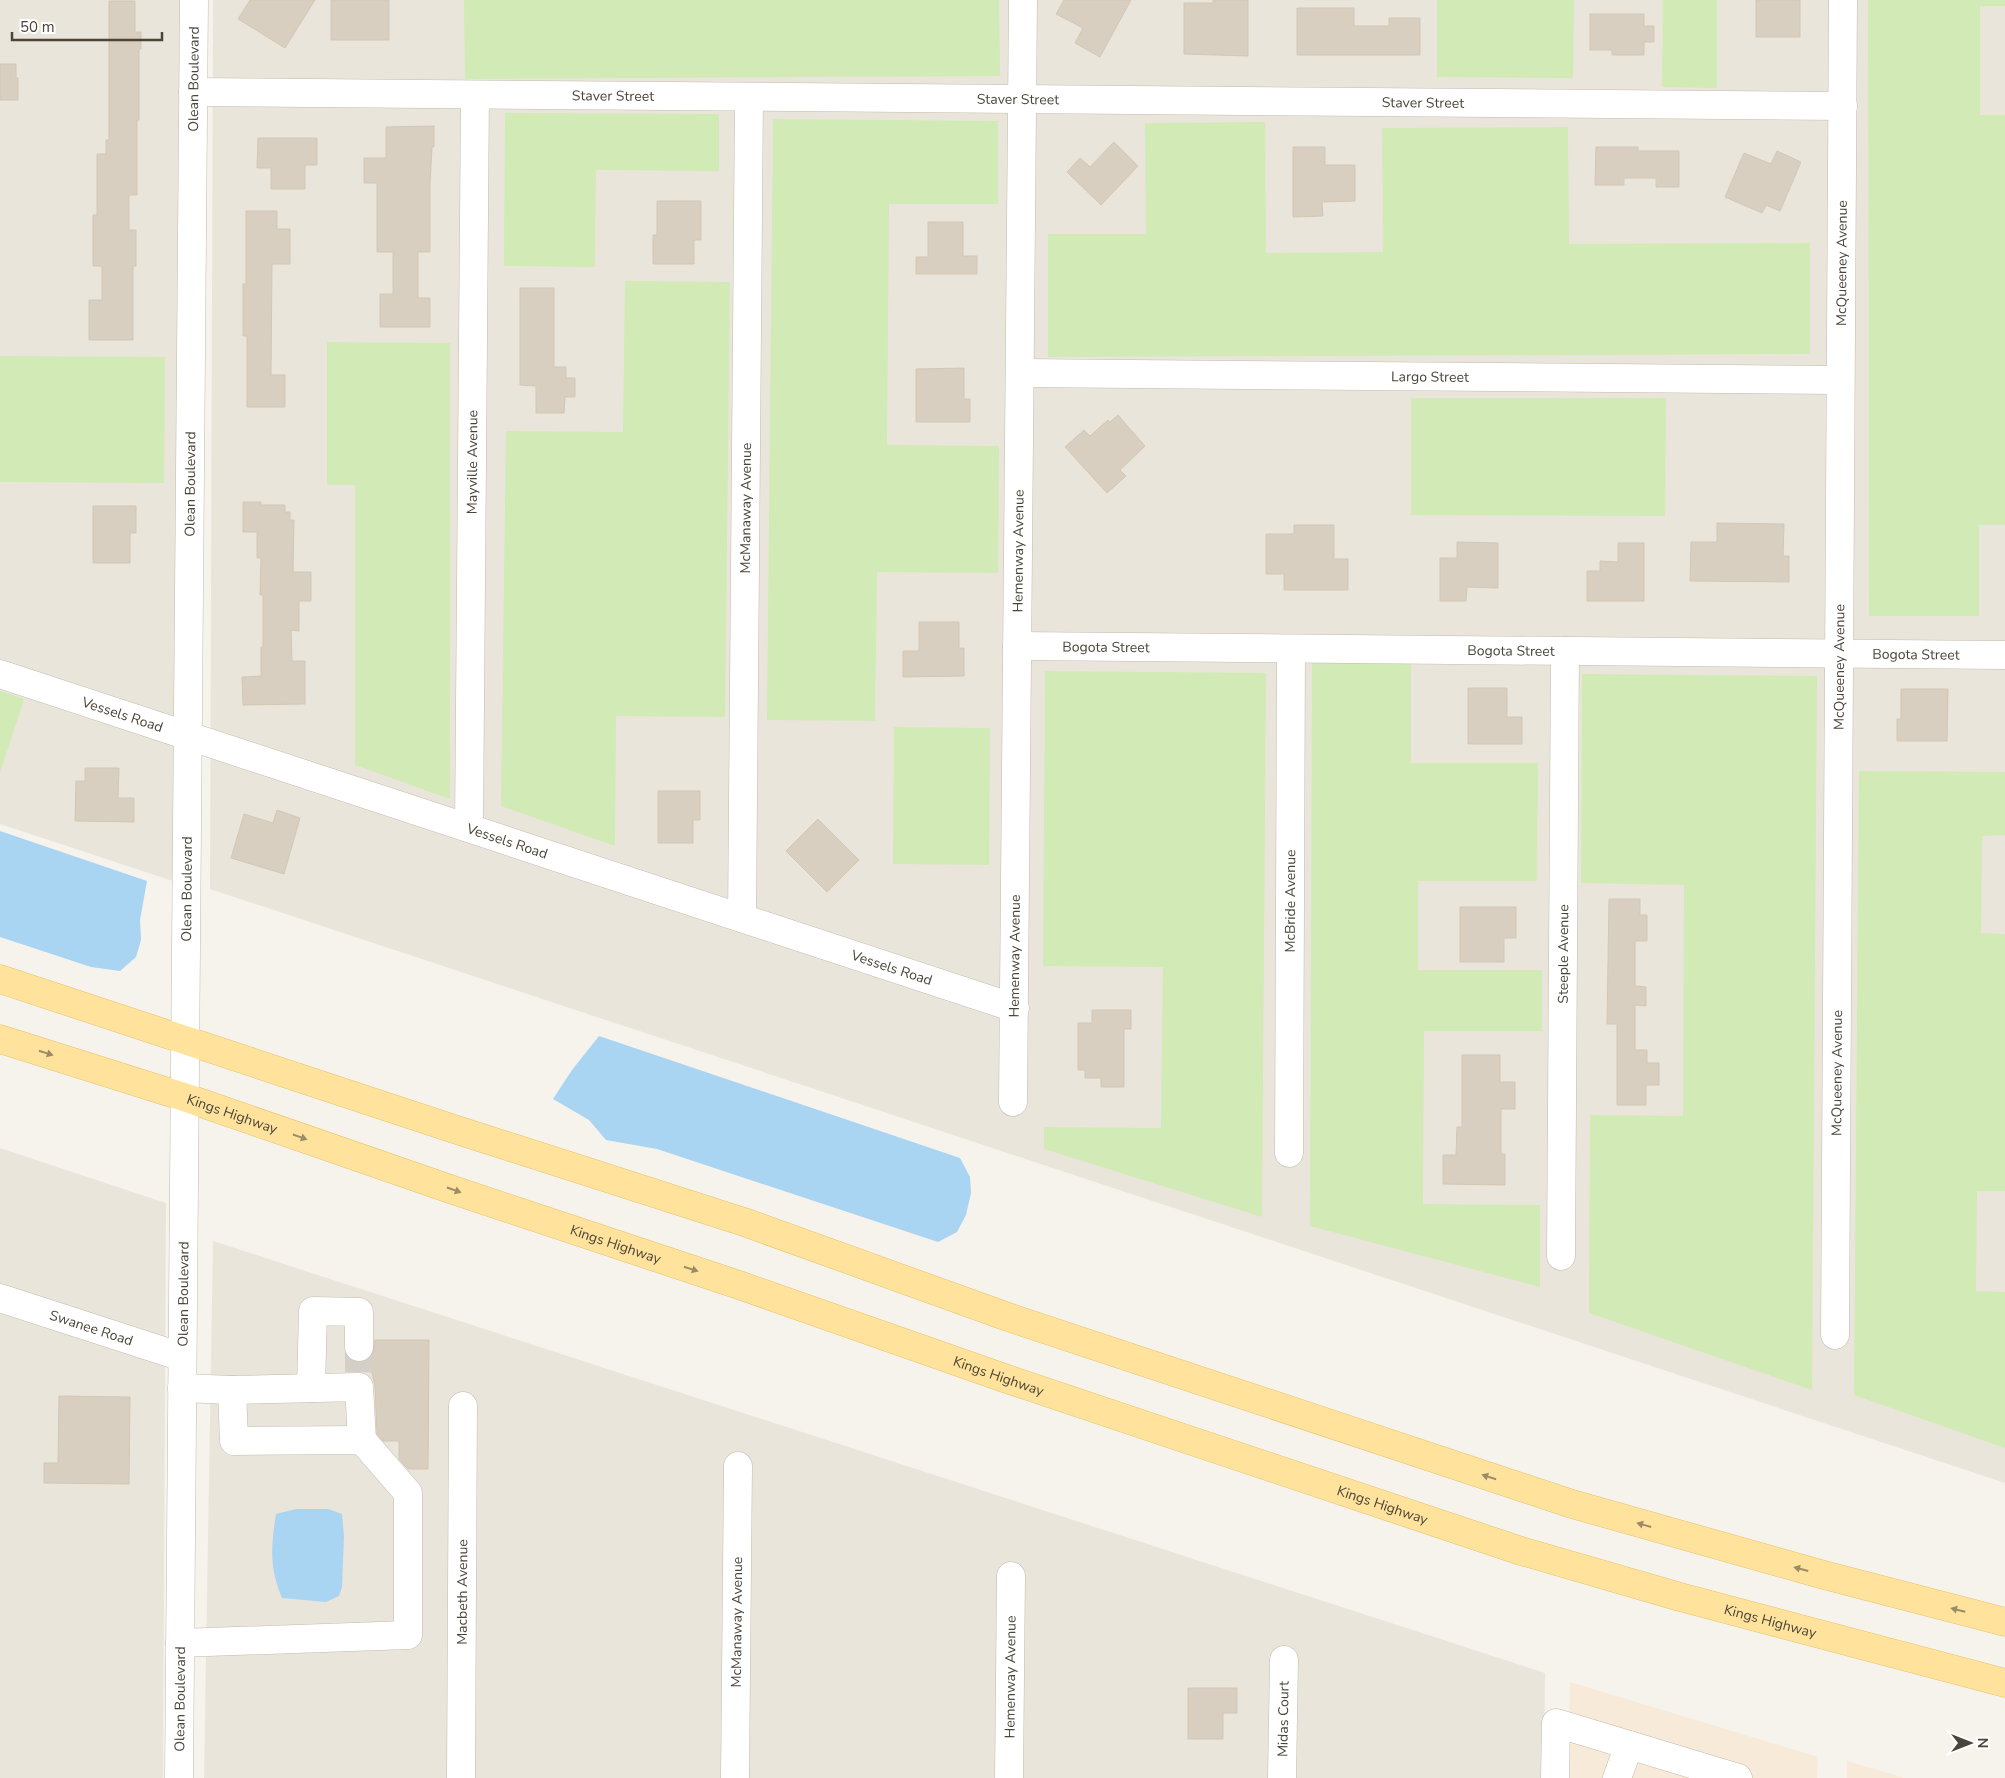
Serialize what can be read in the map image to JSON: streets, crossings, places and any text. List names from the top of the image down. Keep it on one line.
{"streets":{"main road":["Kings Highway"],"street":["Olean Boulevard","Staver Street","McQueeney Avenue","Largo Street","Mayville Avenue","McManaway Avenue","Hemenway Avenue","Bogota Street","Vessels Road","McBride Avenue","Steeple Avenue","Swanee Road","Macbeth Avenue","Midas Court"]},"crossings":[["Olean Boulevard","Staver Street"],["Olean Boulevard","Vessels Road"],["Olean Boulevard","Kings Highway"],["Olean Boulevard","Swanee Road"],["Staver Street","McQueeney Avenue"],["Staver Street","Mayville Avenue"],["Staver Street","McManaway Avenue"],["Staver Street","Hemenway Avenue"],["McQueeney Avenue","Largo Street"],["McQueeney Avenue","Bogota Street"],["Largo Street","Hemenway Avenue"],["Mayville Avenue","Vessels Road"],["McManaway Avenue","Vessels Road"],["Hemenway Avenue","Bogota Street"],["Hemenway Avenue","Vessels Road"],["Bogota Street","McBride Avenue"],["Bogota Street","Steeple Avenue"]],"scale_bar":"50 m","north":"right"}
